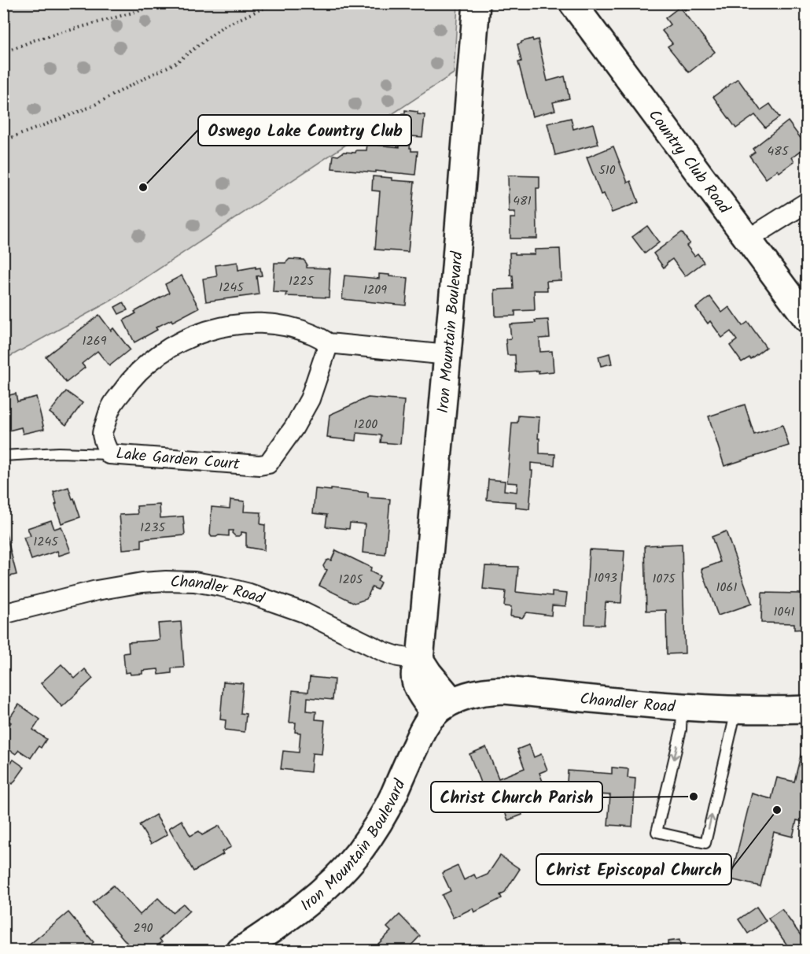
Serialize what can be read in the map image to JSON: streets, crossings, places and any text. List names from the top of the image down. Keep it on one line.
{"streets":{"street":["Country Club Road","Iron Mountain Boulevard","Lake Garden Court","Chandler Road"]},"crossings":[["Iron Mountain Boulevard","Lake Garden Court"],["Iron Mountain Boulevard","Chandler Road"]],"places":["Oswego Lake Country Club","Christ Church Parish","Christ Episcopal Church"],"house_numbers":["485","510","481","1225","1245","1209","1269","1200","1235","1245","1093","1075","1205","1061","1041","290"]}
